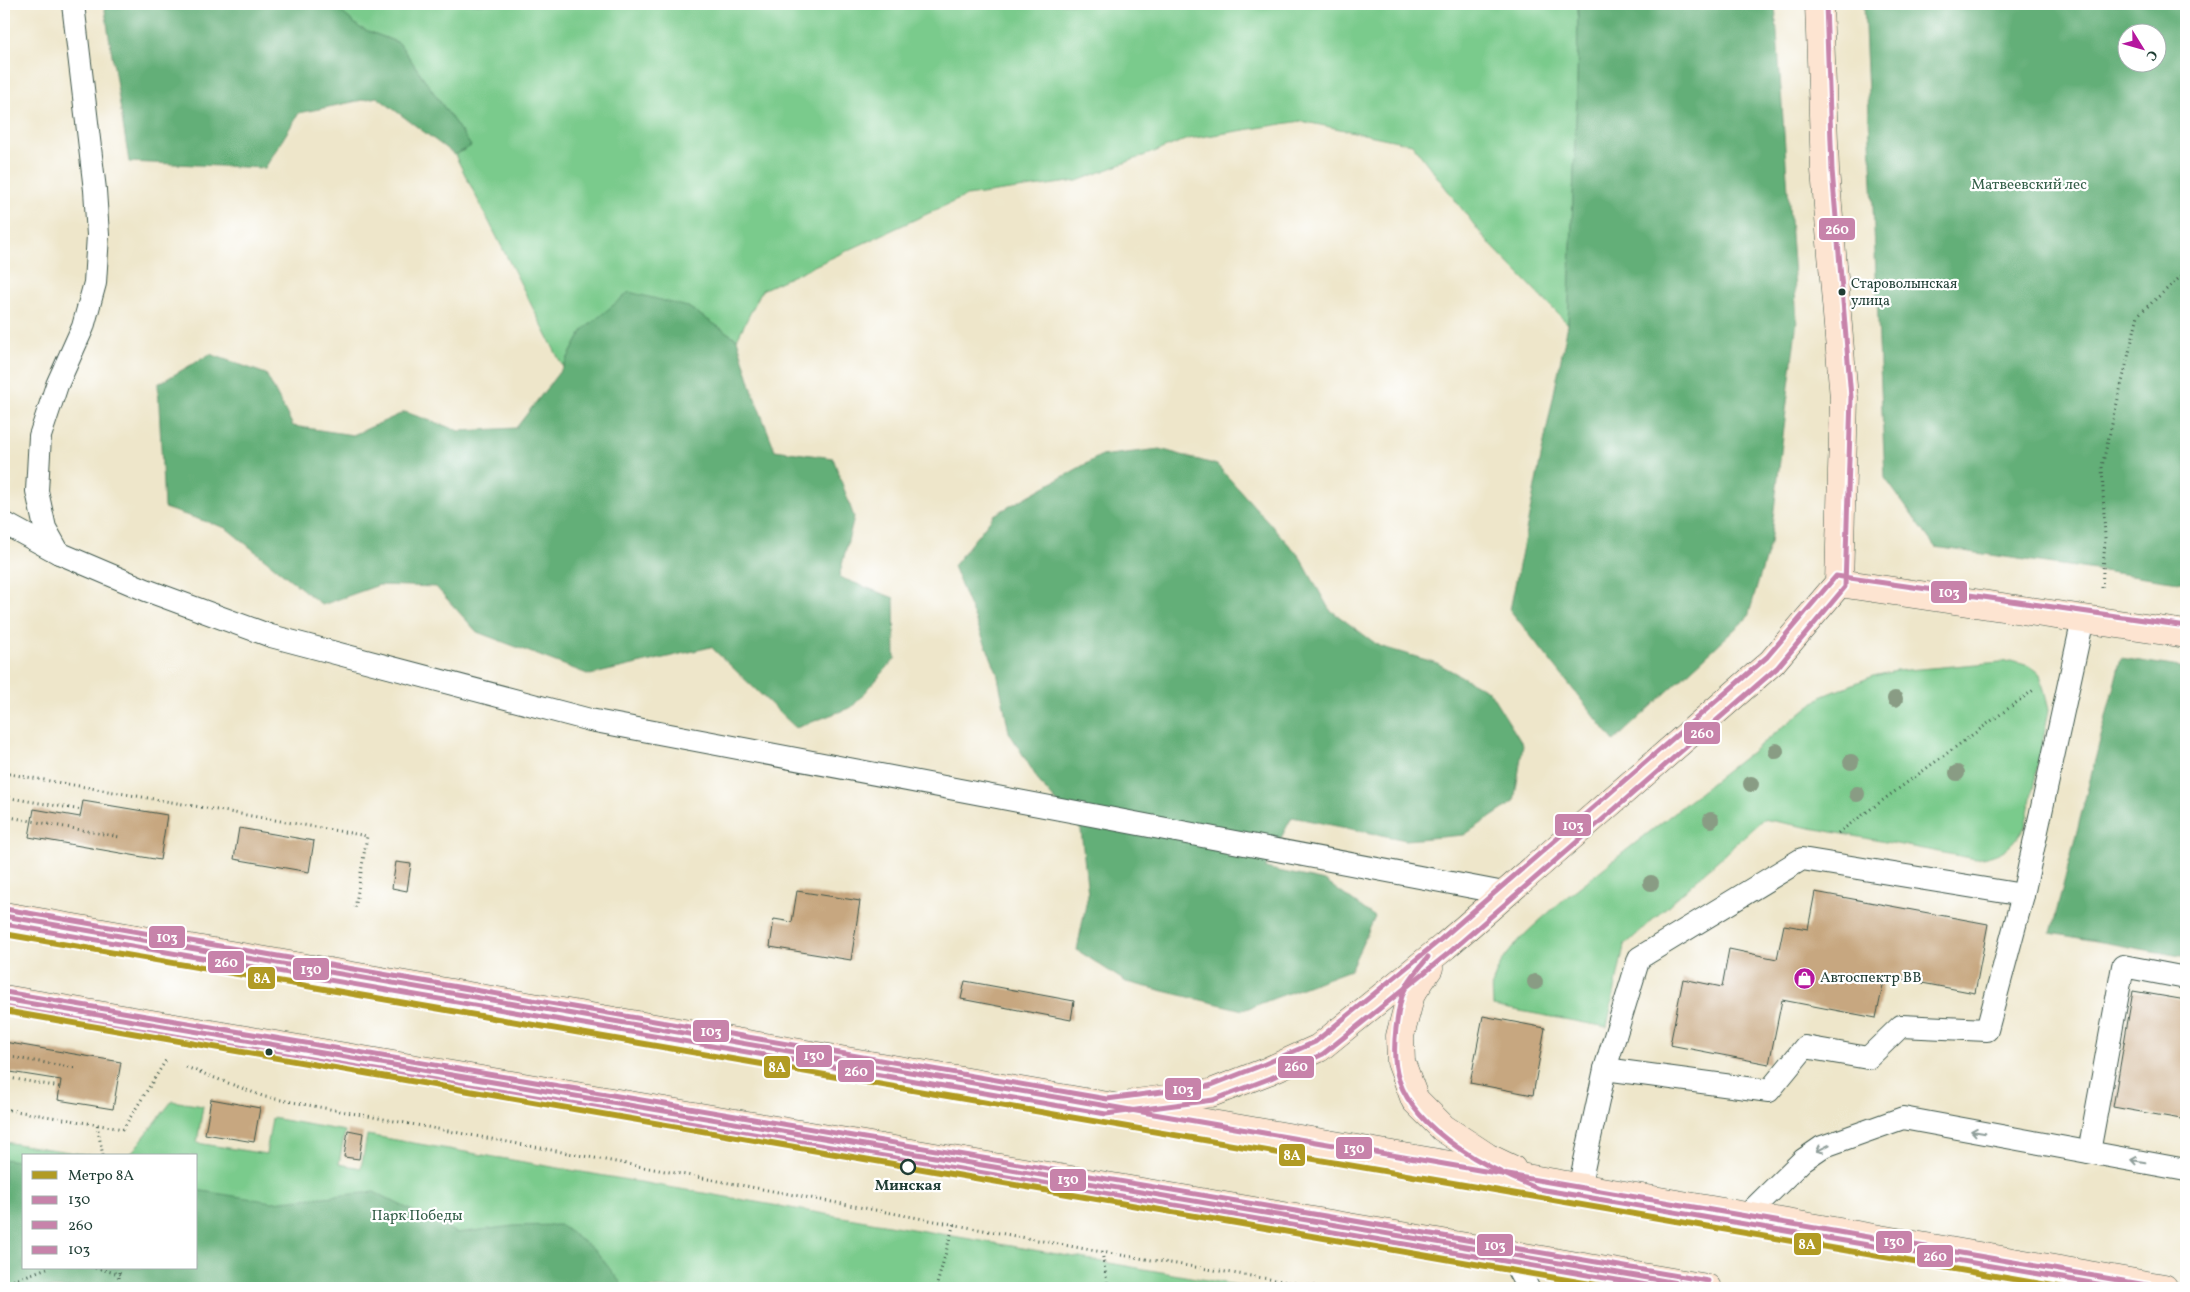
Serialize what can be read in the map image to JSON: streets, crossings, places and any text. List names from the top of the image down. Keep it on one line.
{"parks":["Матвеевский лес","Парк Победы"],"places":{"other":["Староволынская улица","Минская"],"shop":["Автоспектр ВВ"]},"lines":["transit line 260","transit line 103","transit line 130","metro line 8А"],"legend":["Метро 8А","130","260","103"],"north":"bottom right"}
